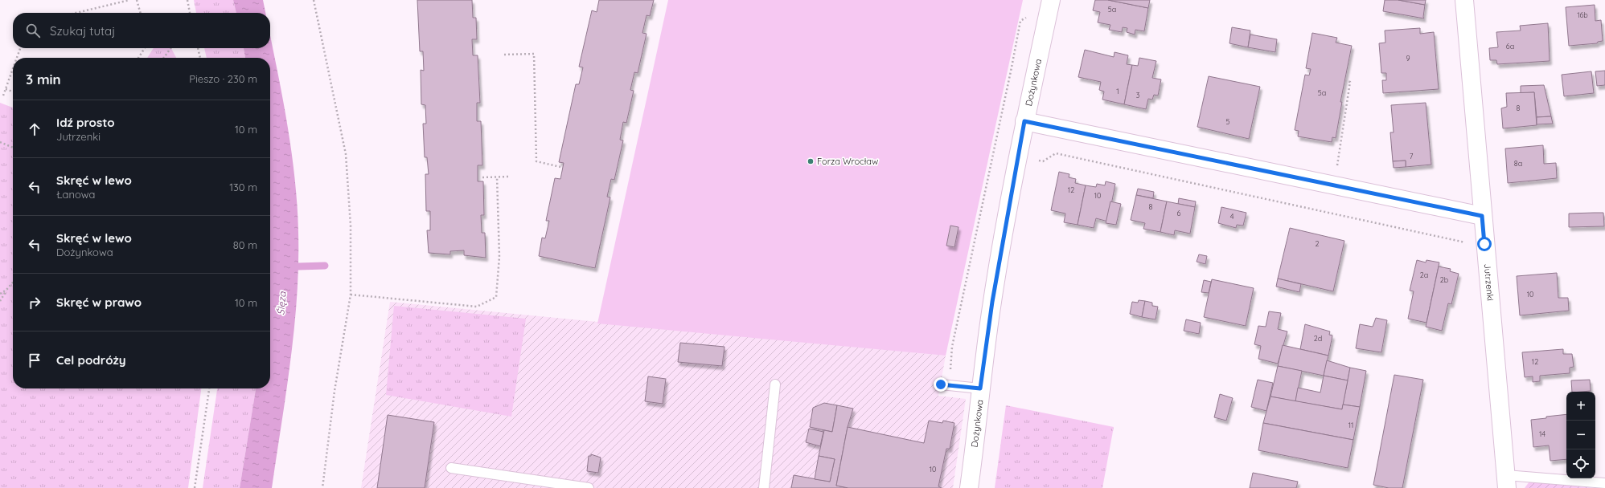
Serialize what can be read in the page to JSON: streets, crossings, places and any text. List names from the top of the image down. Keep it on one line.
{"streets":{"street":["Dożynkowa","Jutrzenki"]},"water":["Ślęza"],"places":["Forza Wrocław"],"house_numbers":["5a","16b","6a","9","1","5a","3","8","5","7","8a","12","10","8","6","4","2","2a","2b","10","2d","12","11","14","10"],"page":{"search":"Szukaj tutaj","heading":["3 min","Pieszo · 230 m"],"list":[["Idź prosto","Jutrzenki","10 m"],["Skręć w lewo","Łanowa","130 m"],["Skręć w lewo","Dożynkowa","80 m"],["Skręć w prawo","10 m"],"Cel podróży"],"map_buttons":["+","−"]}}
